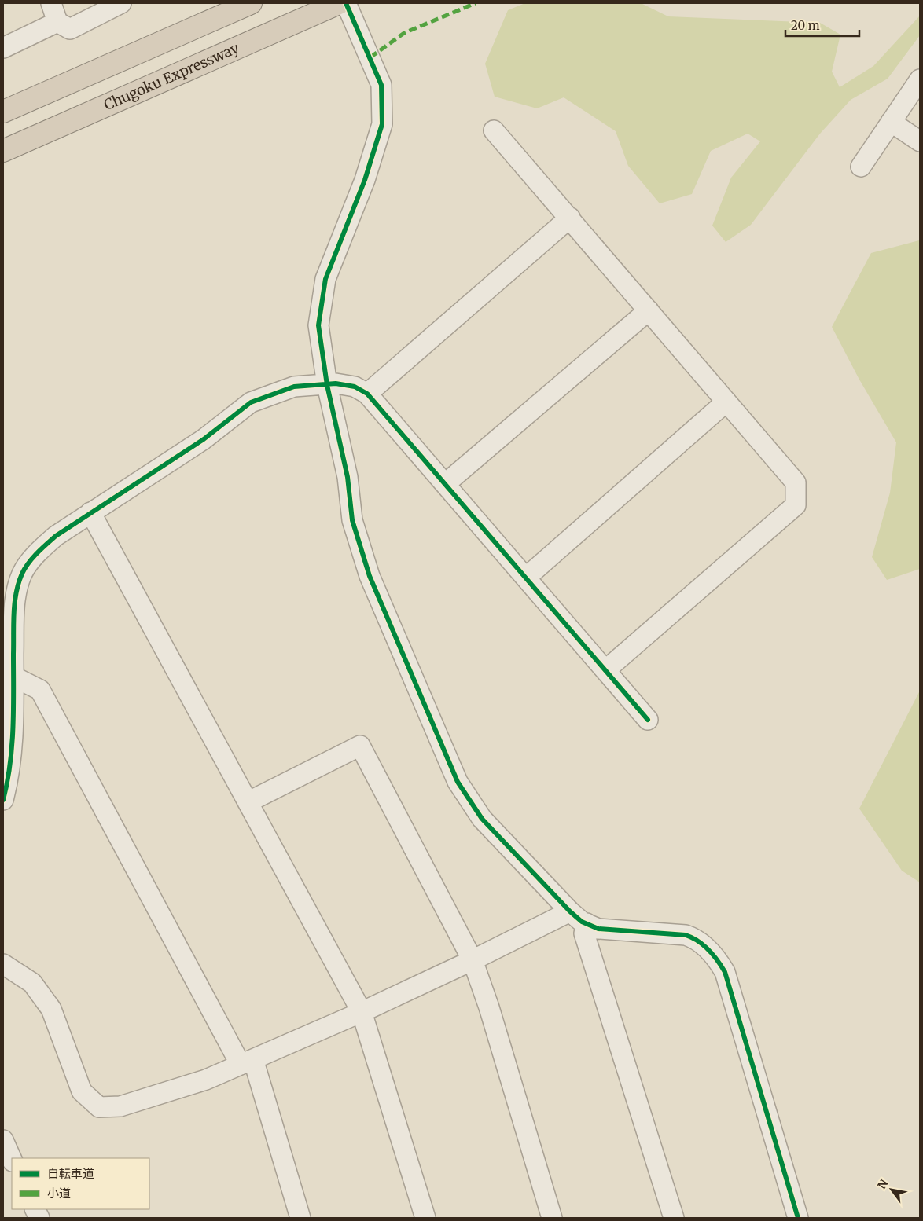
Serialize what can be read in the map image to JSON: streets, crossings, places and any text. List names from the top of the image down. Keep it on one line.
{"streets":{"highway":["Chugoku Expressway"]},"legend":["自転車道","小道"],"scale_bar":"20 m","north":"top left"}
